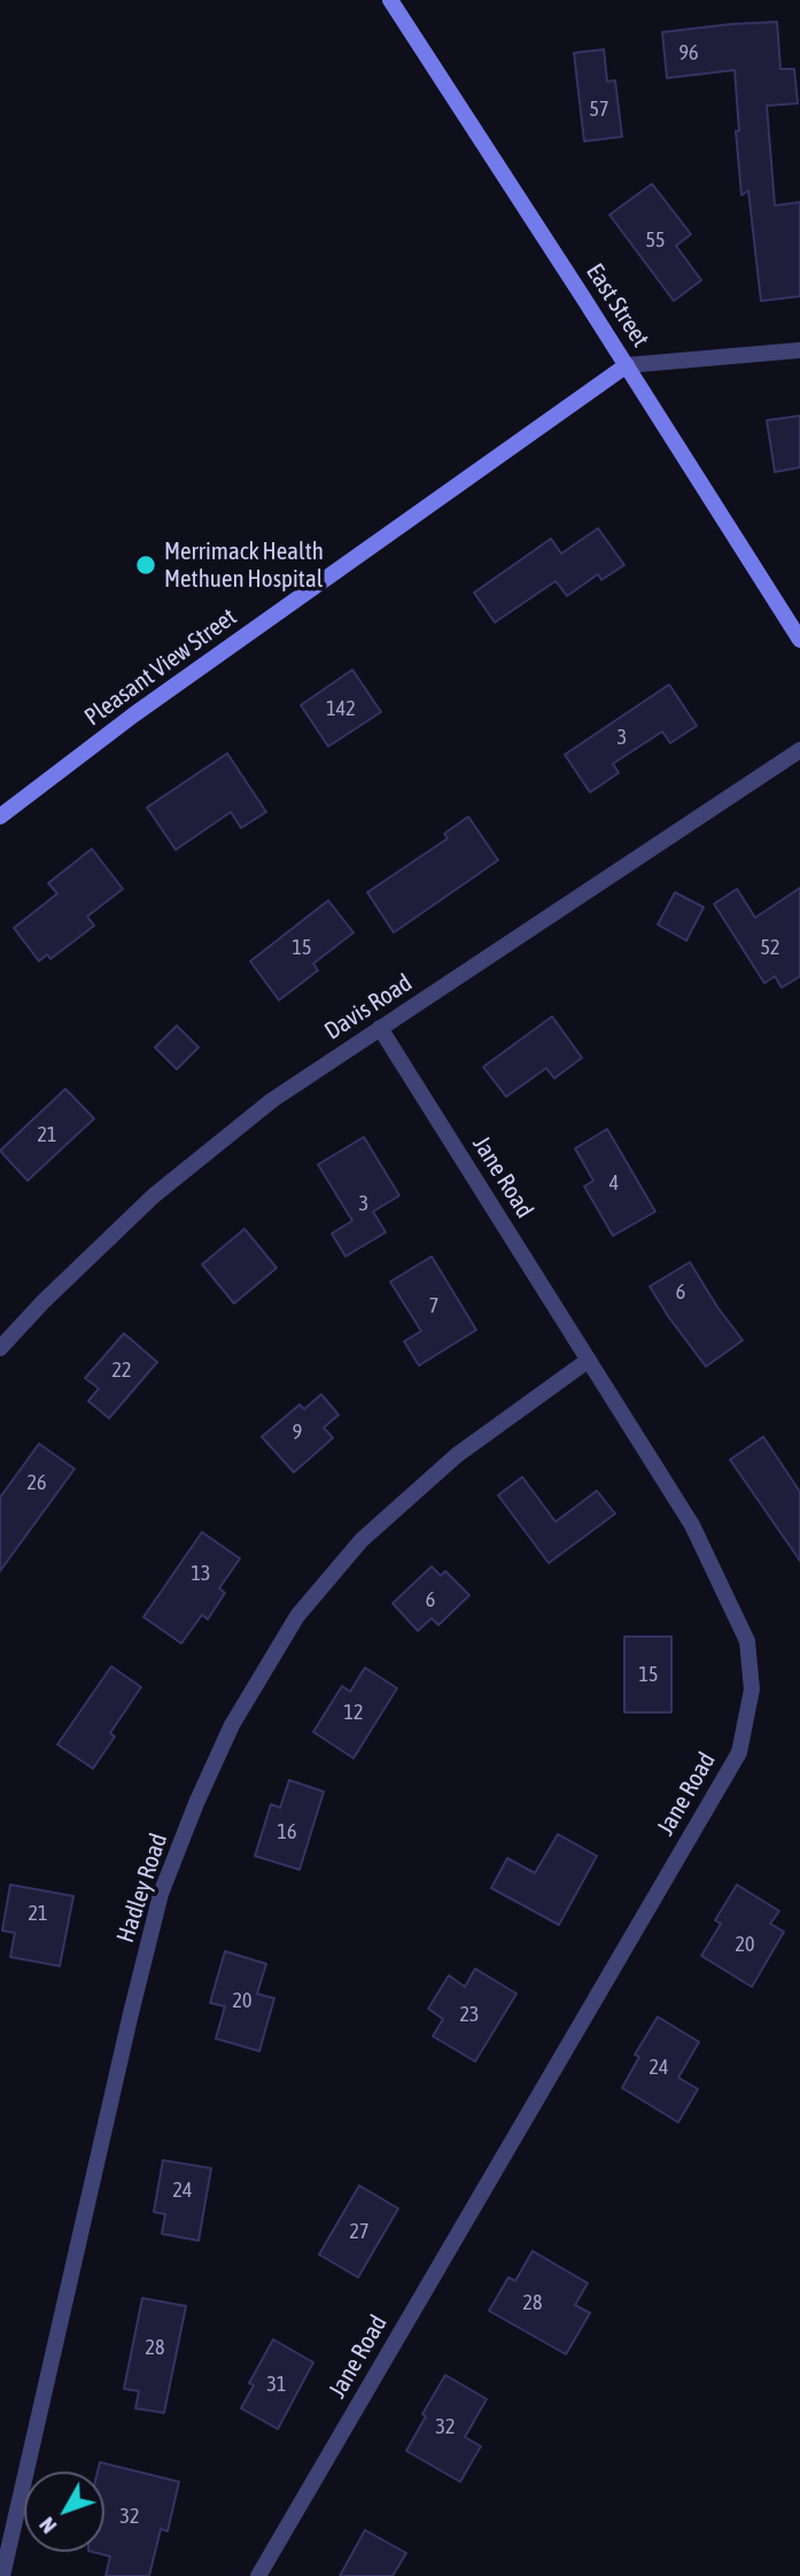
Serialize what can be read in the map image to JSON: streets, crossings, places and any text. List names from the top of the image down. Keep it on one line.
{"streets":{"street":["East Street","Pleasant View Street","Davis Road","Jane Road","Hadley Road"]},"crossings":[["East Street","Pleasant View Street"],["Davis Road","Jane Road"],["Jane Road","Hadley Road"]],"places":["Merrimack Health Methuen Hospital"],"house_numbers":["96","57","55","142","3","15","52","21","4","3","6","7","22","9","26","13","6","15","12","16","21","20","20","23","24","24","27","28","28","31","32","32"],"north":"bottom left"}
